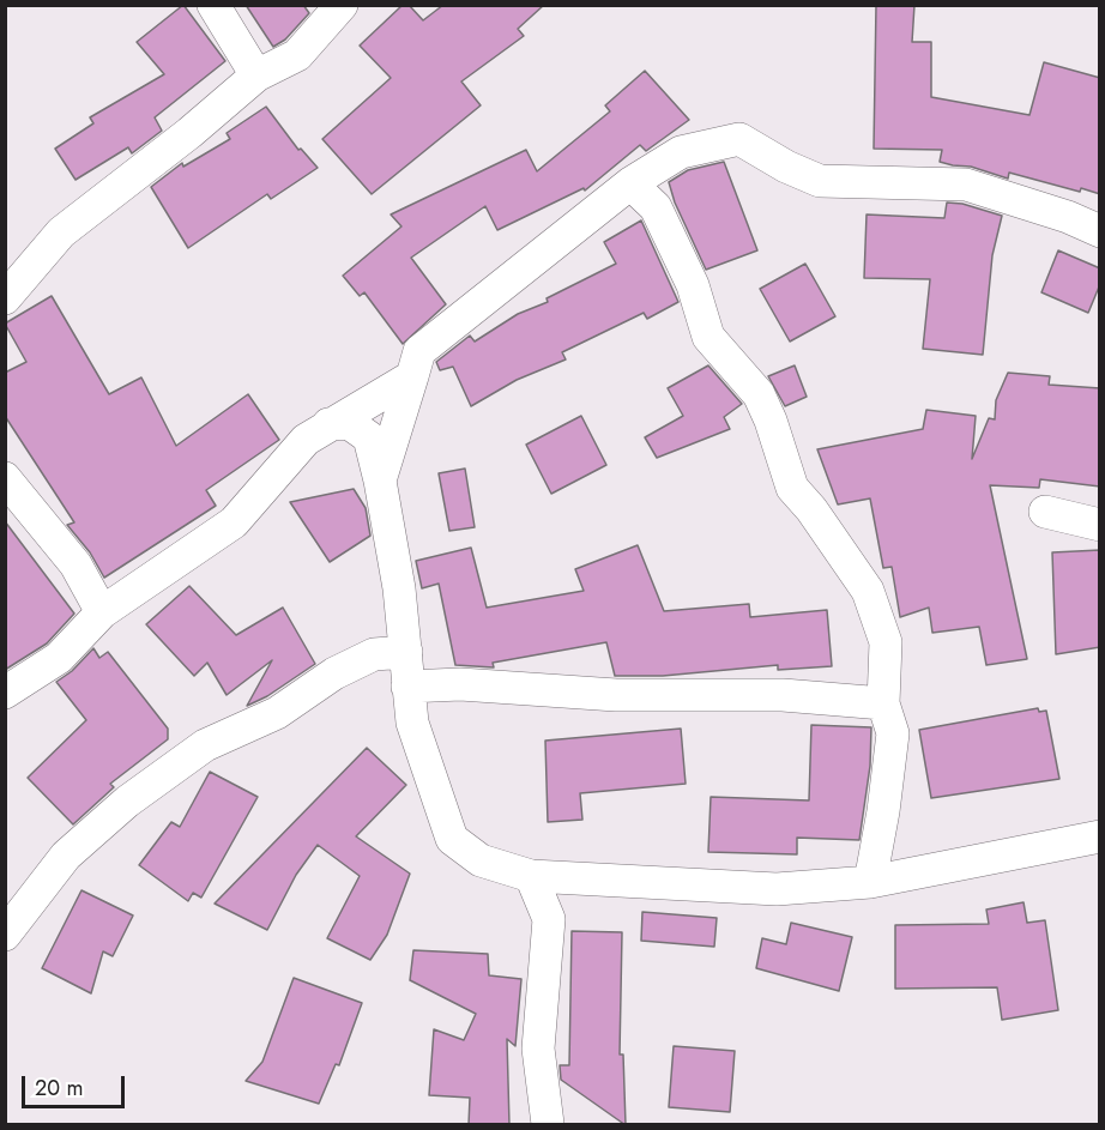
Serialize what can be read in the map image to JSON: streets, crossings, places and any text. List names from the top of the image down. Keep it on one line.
{"scale_bar":"20 m"}
